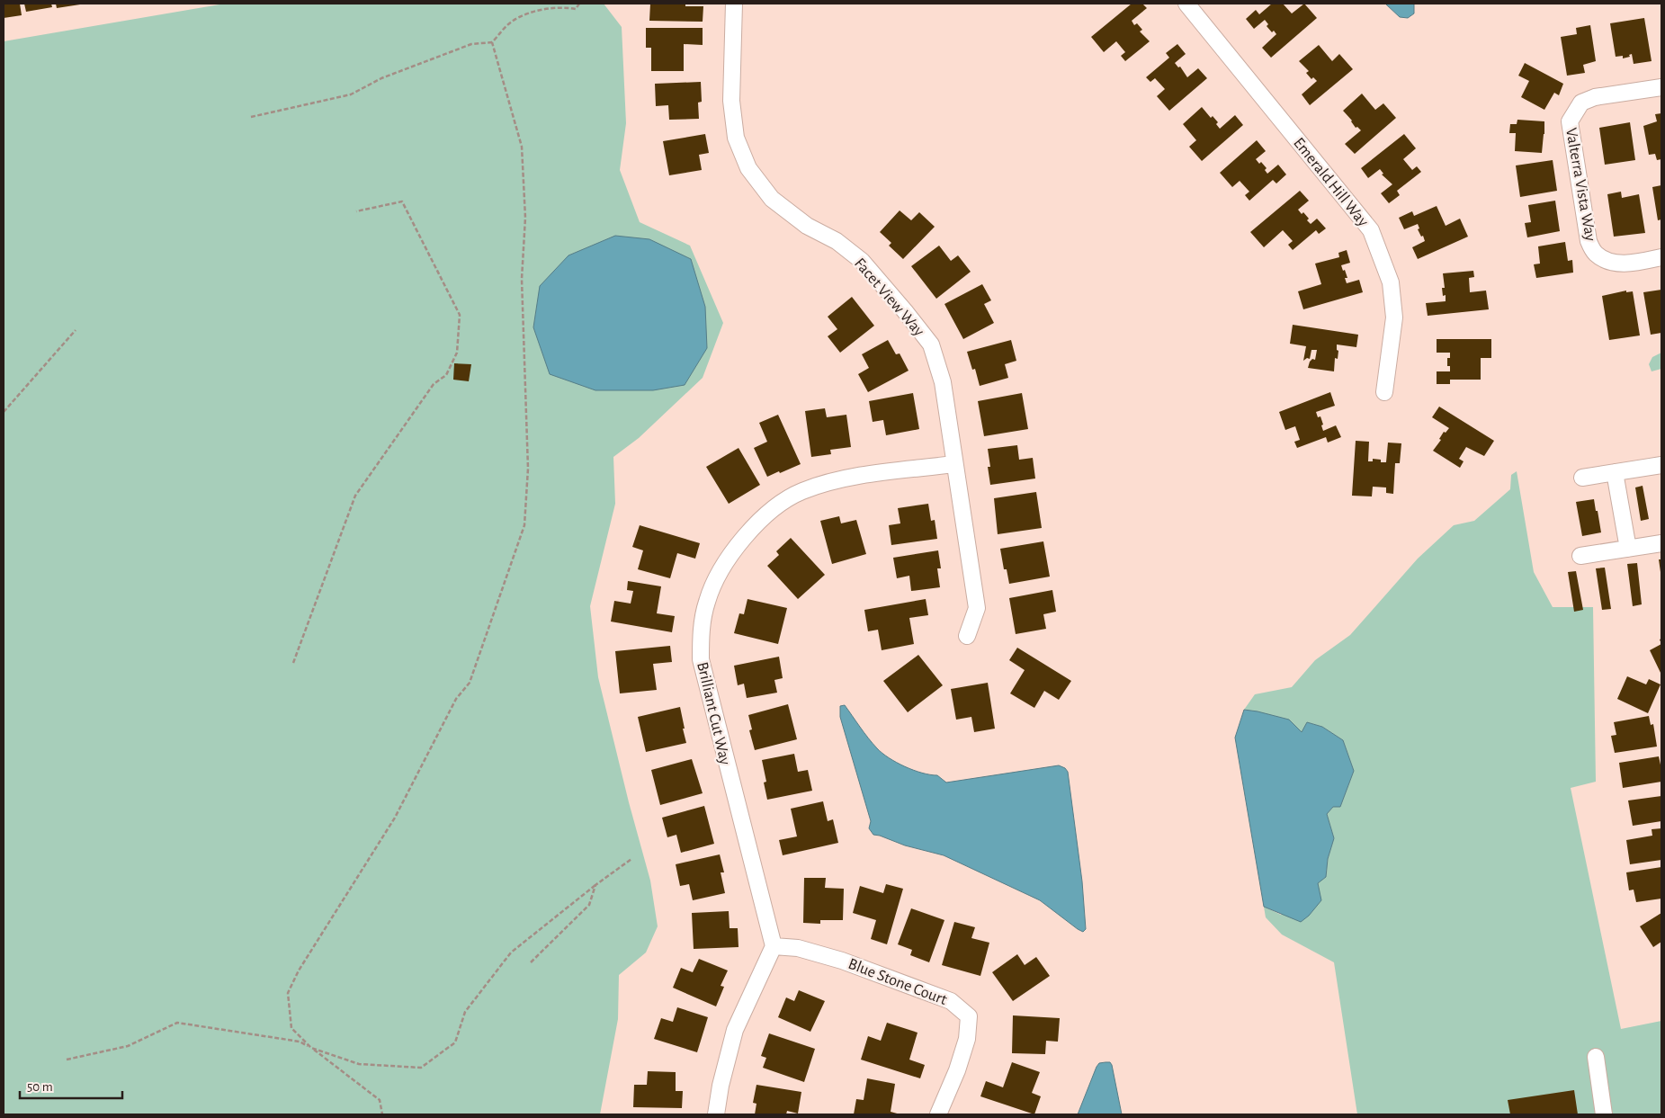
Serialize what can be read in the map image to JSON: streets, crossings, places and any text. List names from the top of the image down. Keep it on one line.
{"streets":{"street":["Emerald Hill Way","Valterra Vista Way","Facet View Way","Brilliant Cut Way","Blue Stone Court"]},"crossings":[["Facet View Way","Brilliant Cut Way"],["Brilliant Cut Way","Blue Stone Court"]],"scale_bar":"50 m"}
